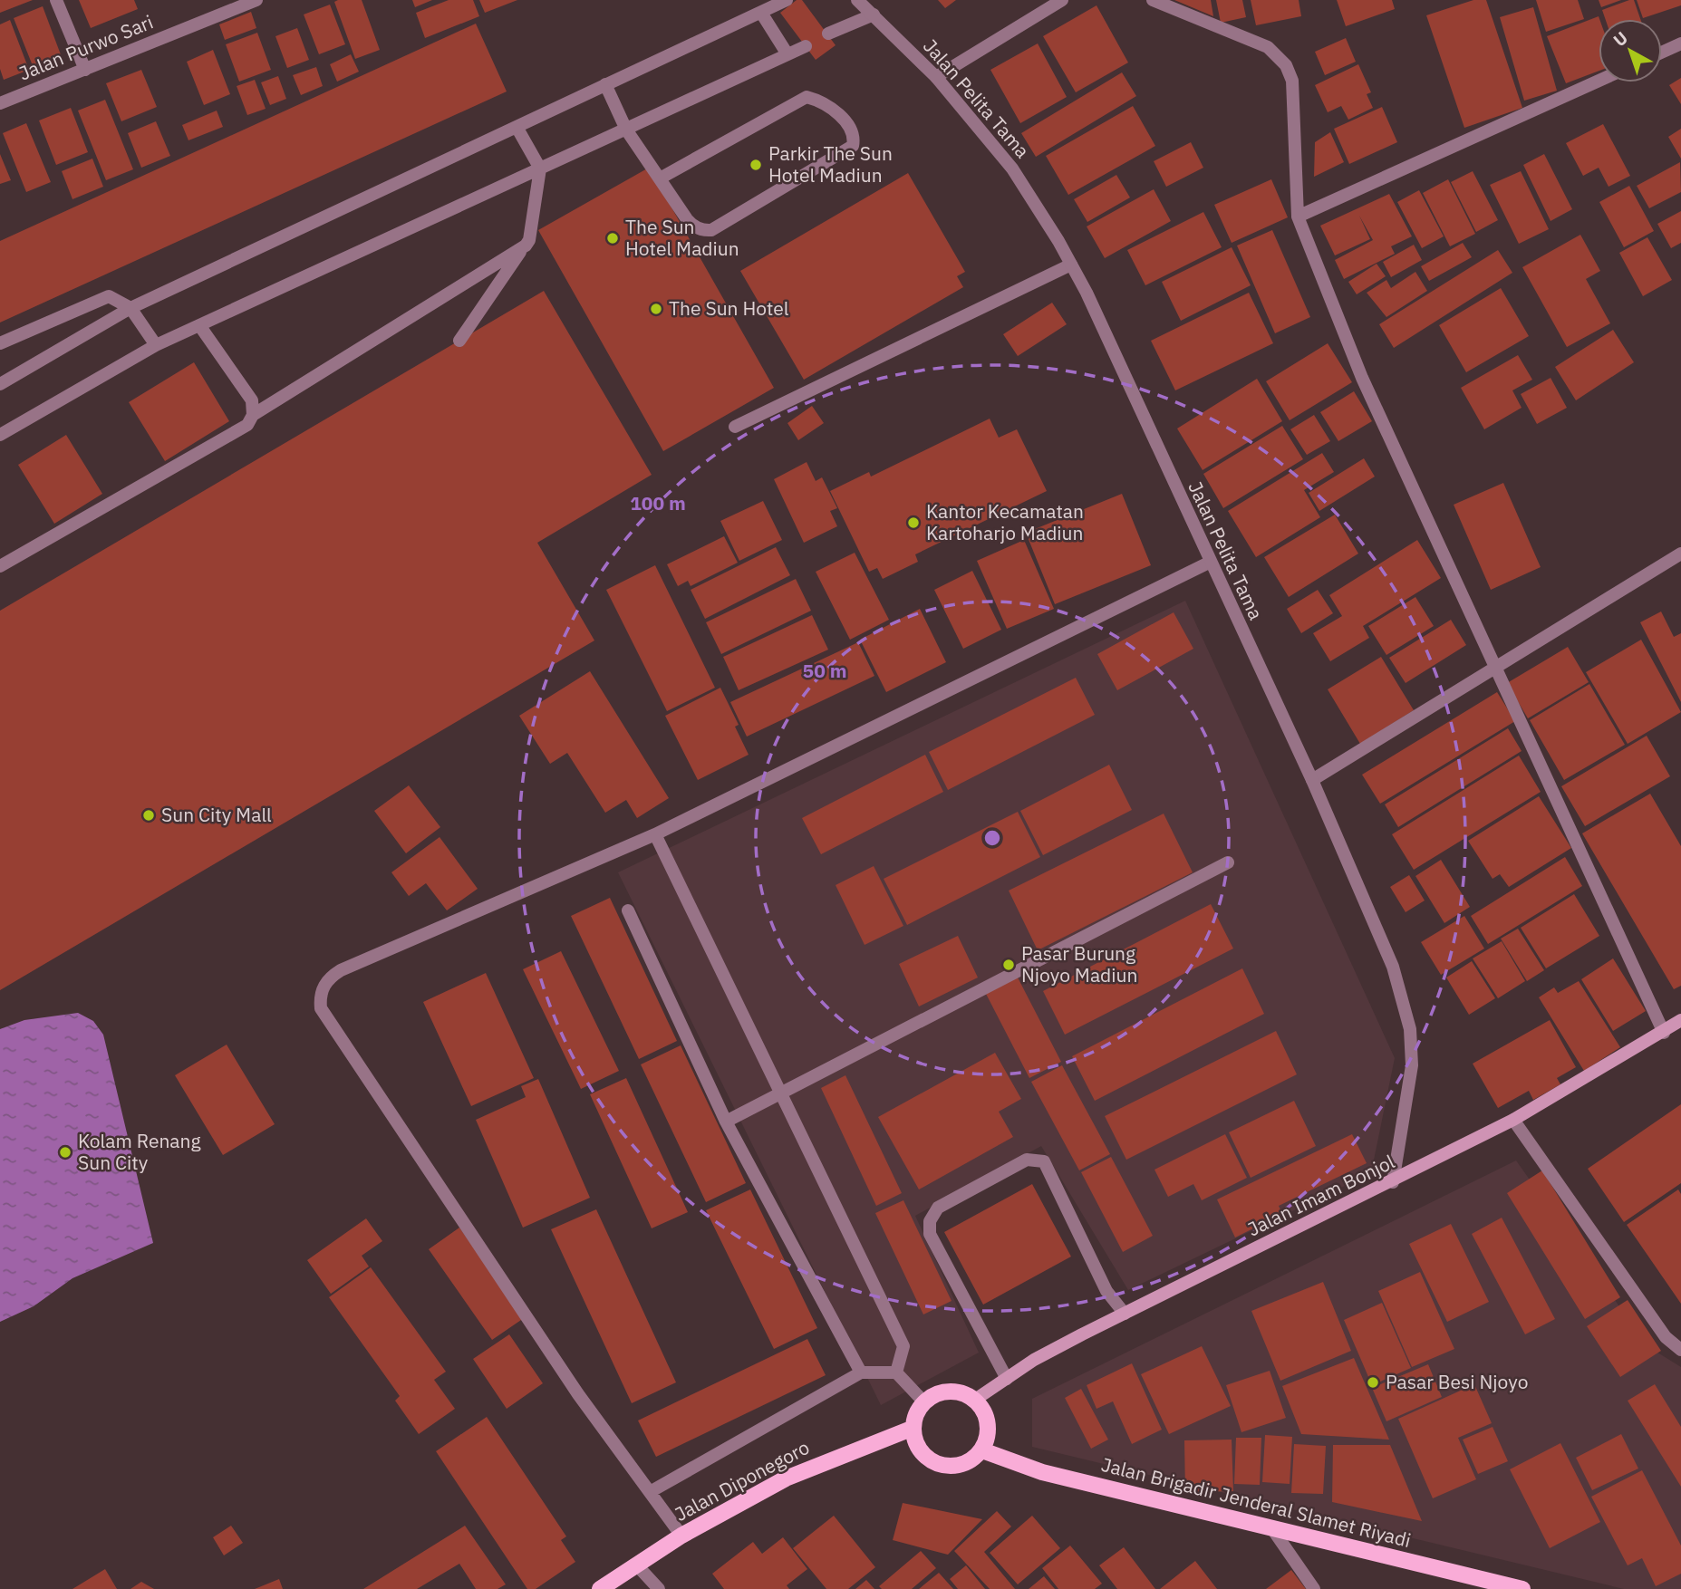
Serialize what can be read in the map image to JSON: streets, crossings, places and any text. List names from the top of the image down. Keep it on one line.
{"streets":{"main road":["Jalan Imam Bonjol","Jalan Diponegoro","Jalan Brigadir Jenderal Slamet Riyadi"],"street":["Jalan Purwo Sari","Jalan Pelita Tama"]},"crossings":[["Jalan Pelita Tama","Jalan Imam Bonjol"],["Jalan Imam Bonjol","Jalan Diponegoro"],["Jalan Imam Bonjol","Jalan Brigadir Jenderal Slamet Riyadi"],["Jalan Diponegoro","Jalan Brigadir Jenderal Slamet Riyadi"]],"places":["Parkir The Sun Hotel Madiun","The Sun Hotel Madiun","The Sun Hotel","Kantor Kecamatan Kartoharjo Madiun","Sun City Mall","Pasar Burung Njoyo Madiun","Kolam Renang Sun City","Pasar Besi Njoyo"],"north":"top left","rings":["100 m","50 m"]}
